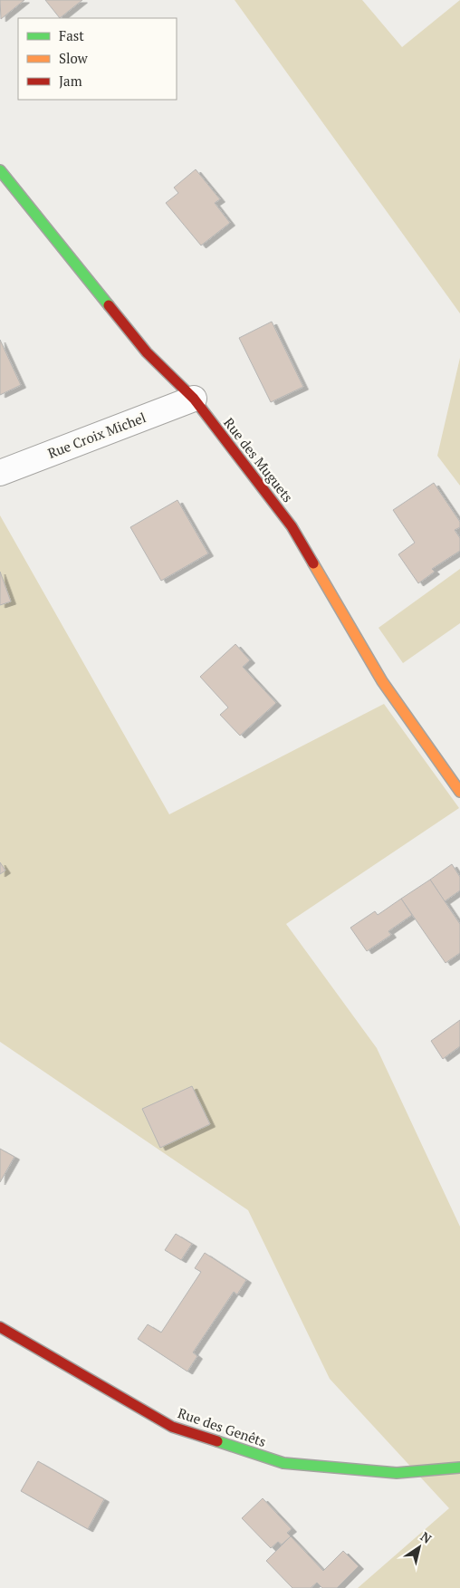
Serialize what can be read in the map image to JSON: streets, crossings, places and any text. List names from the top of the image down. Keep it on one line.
{"streets":{"street":["Rue Croix Michel","Rue des Muguets","Rue des Genêts"]},"crossings":[["Rue Croix Michel","Rue des Muguets"]],"legend":["Fast","Slow","Jam"],"north":"top right"}
